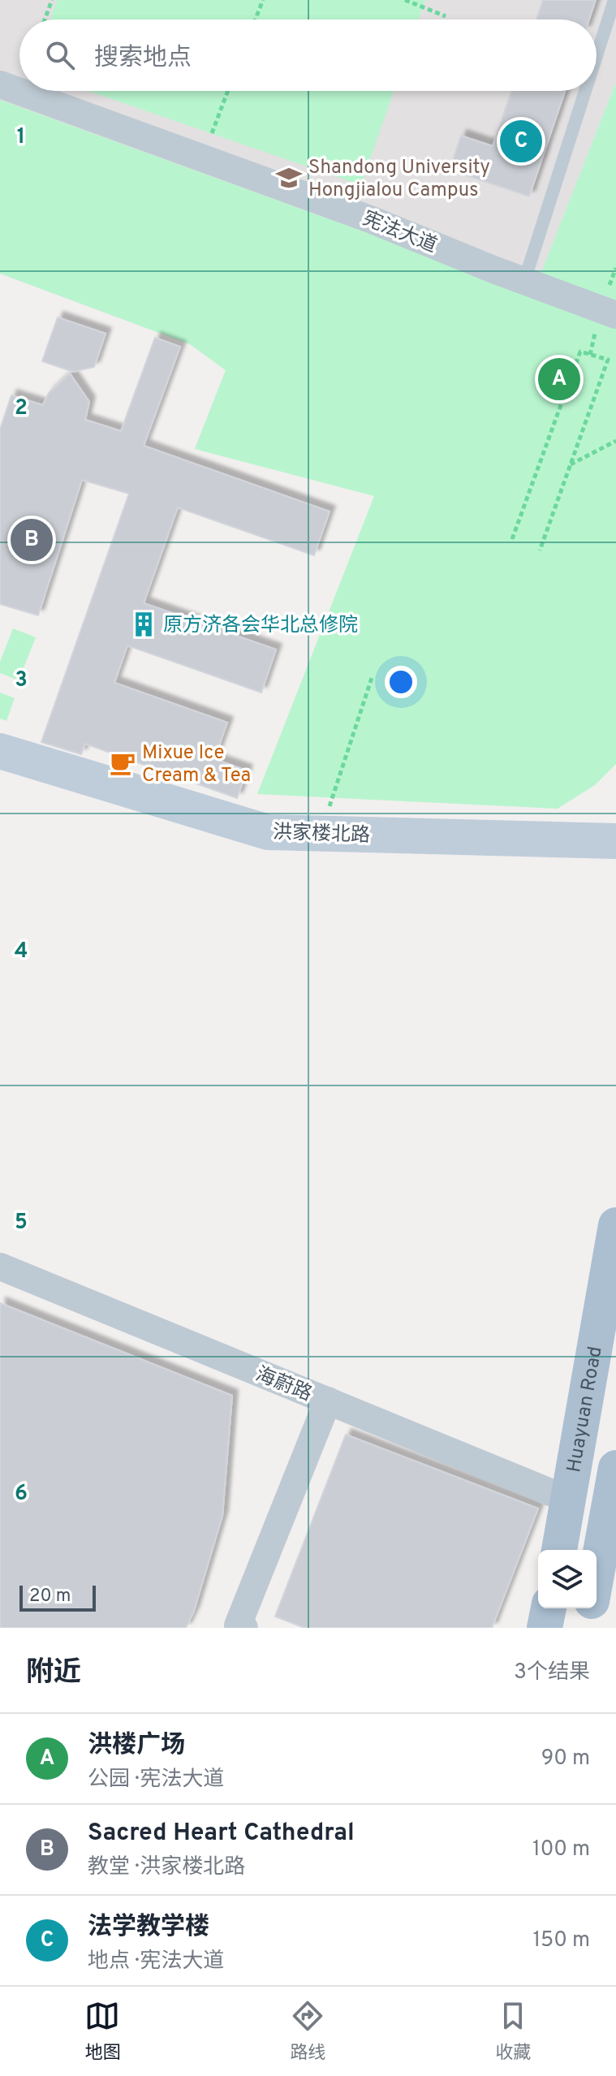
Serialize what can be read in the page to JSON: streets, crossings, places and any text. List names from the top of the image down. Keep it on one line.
{"streets":{"main road":["Huayuan Road"],"street":["宪法大道","洪家楼北路","海蔚路"]},"crossings":[["海蔚路","Huayuan Road"]],"places":{"school or university":["Shandong University Hongjialou Campus"],"building":["原方济各会华北总修院"],"cafe":["Mixue Ice Cream & Tea"]},"scale_bar":"20 m","page":{"search":"搜索地点","pins":["C","A","B"],"scale":"20 m","heading":["附近","3个结果"],"list":[{"mark":"A","name":"洪楼广场","note":"公园 · 宪法大道","value":"90 m"},{"mark":"B","name":"Sacred Heart Cathedral","note":"教堂 · 洪家楼北路","value":"100 m"},{"mark":"C","name":"法学教学楼","note":"地点 · 宪法大道","value":"150 m"}],"nav":["地图","路线","收藏"]},"grid":{"rows":["1","2","3","4","5","6"]}}
